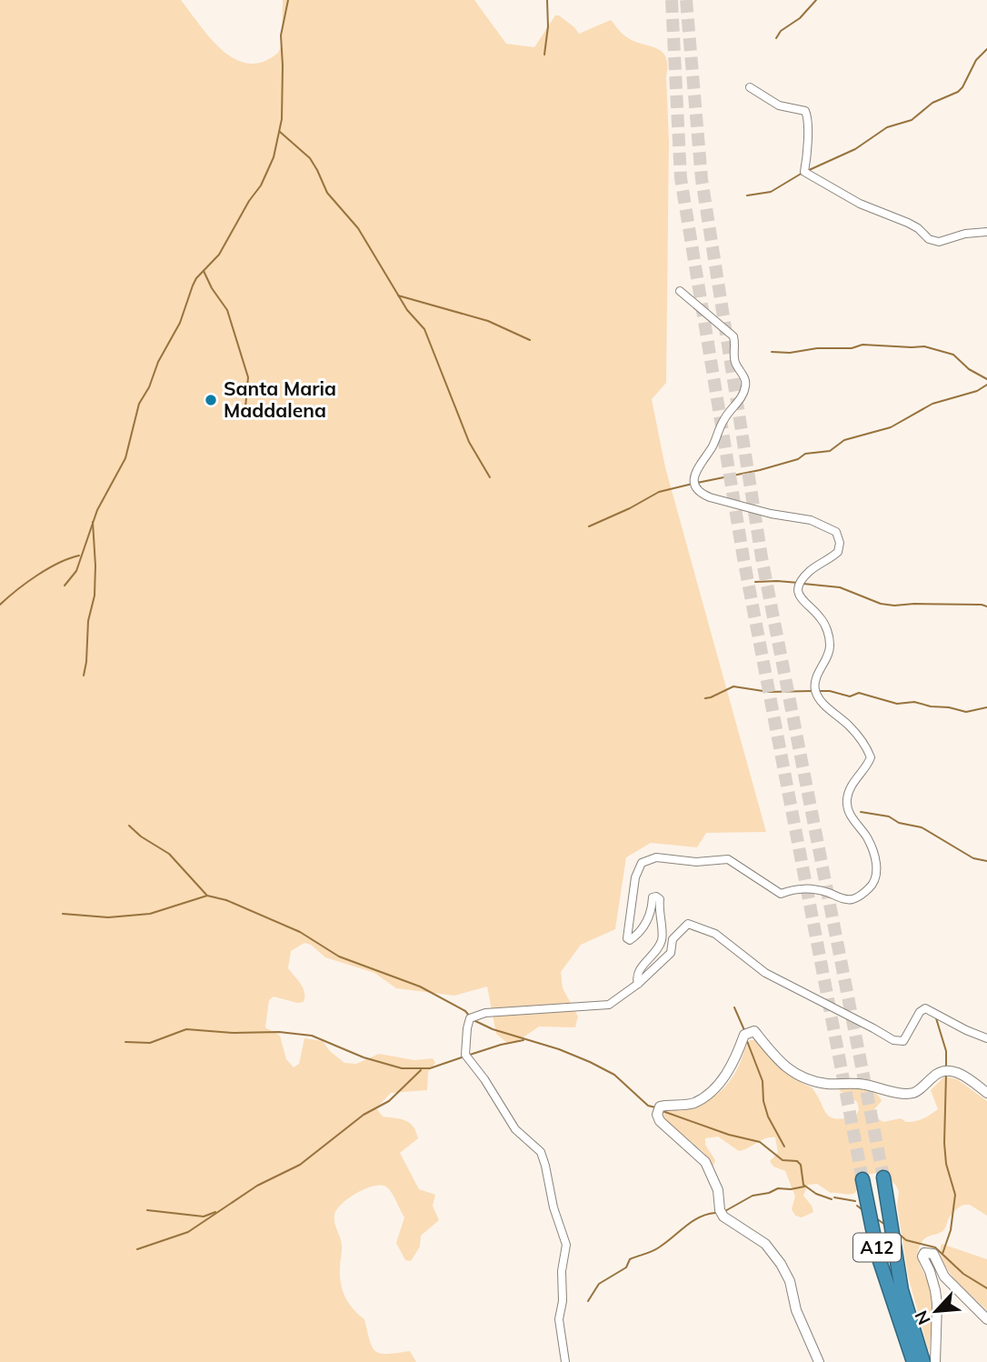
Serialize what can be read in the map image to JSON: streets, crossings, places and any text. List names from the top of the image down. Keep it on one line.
{"streets":{"highway":["A12"]},"places":["Santa Maria Maddalena"],"north":"bottom left"}
